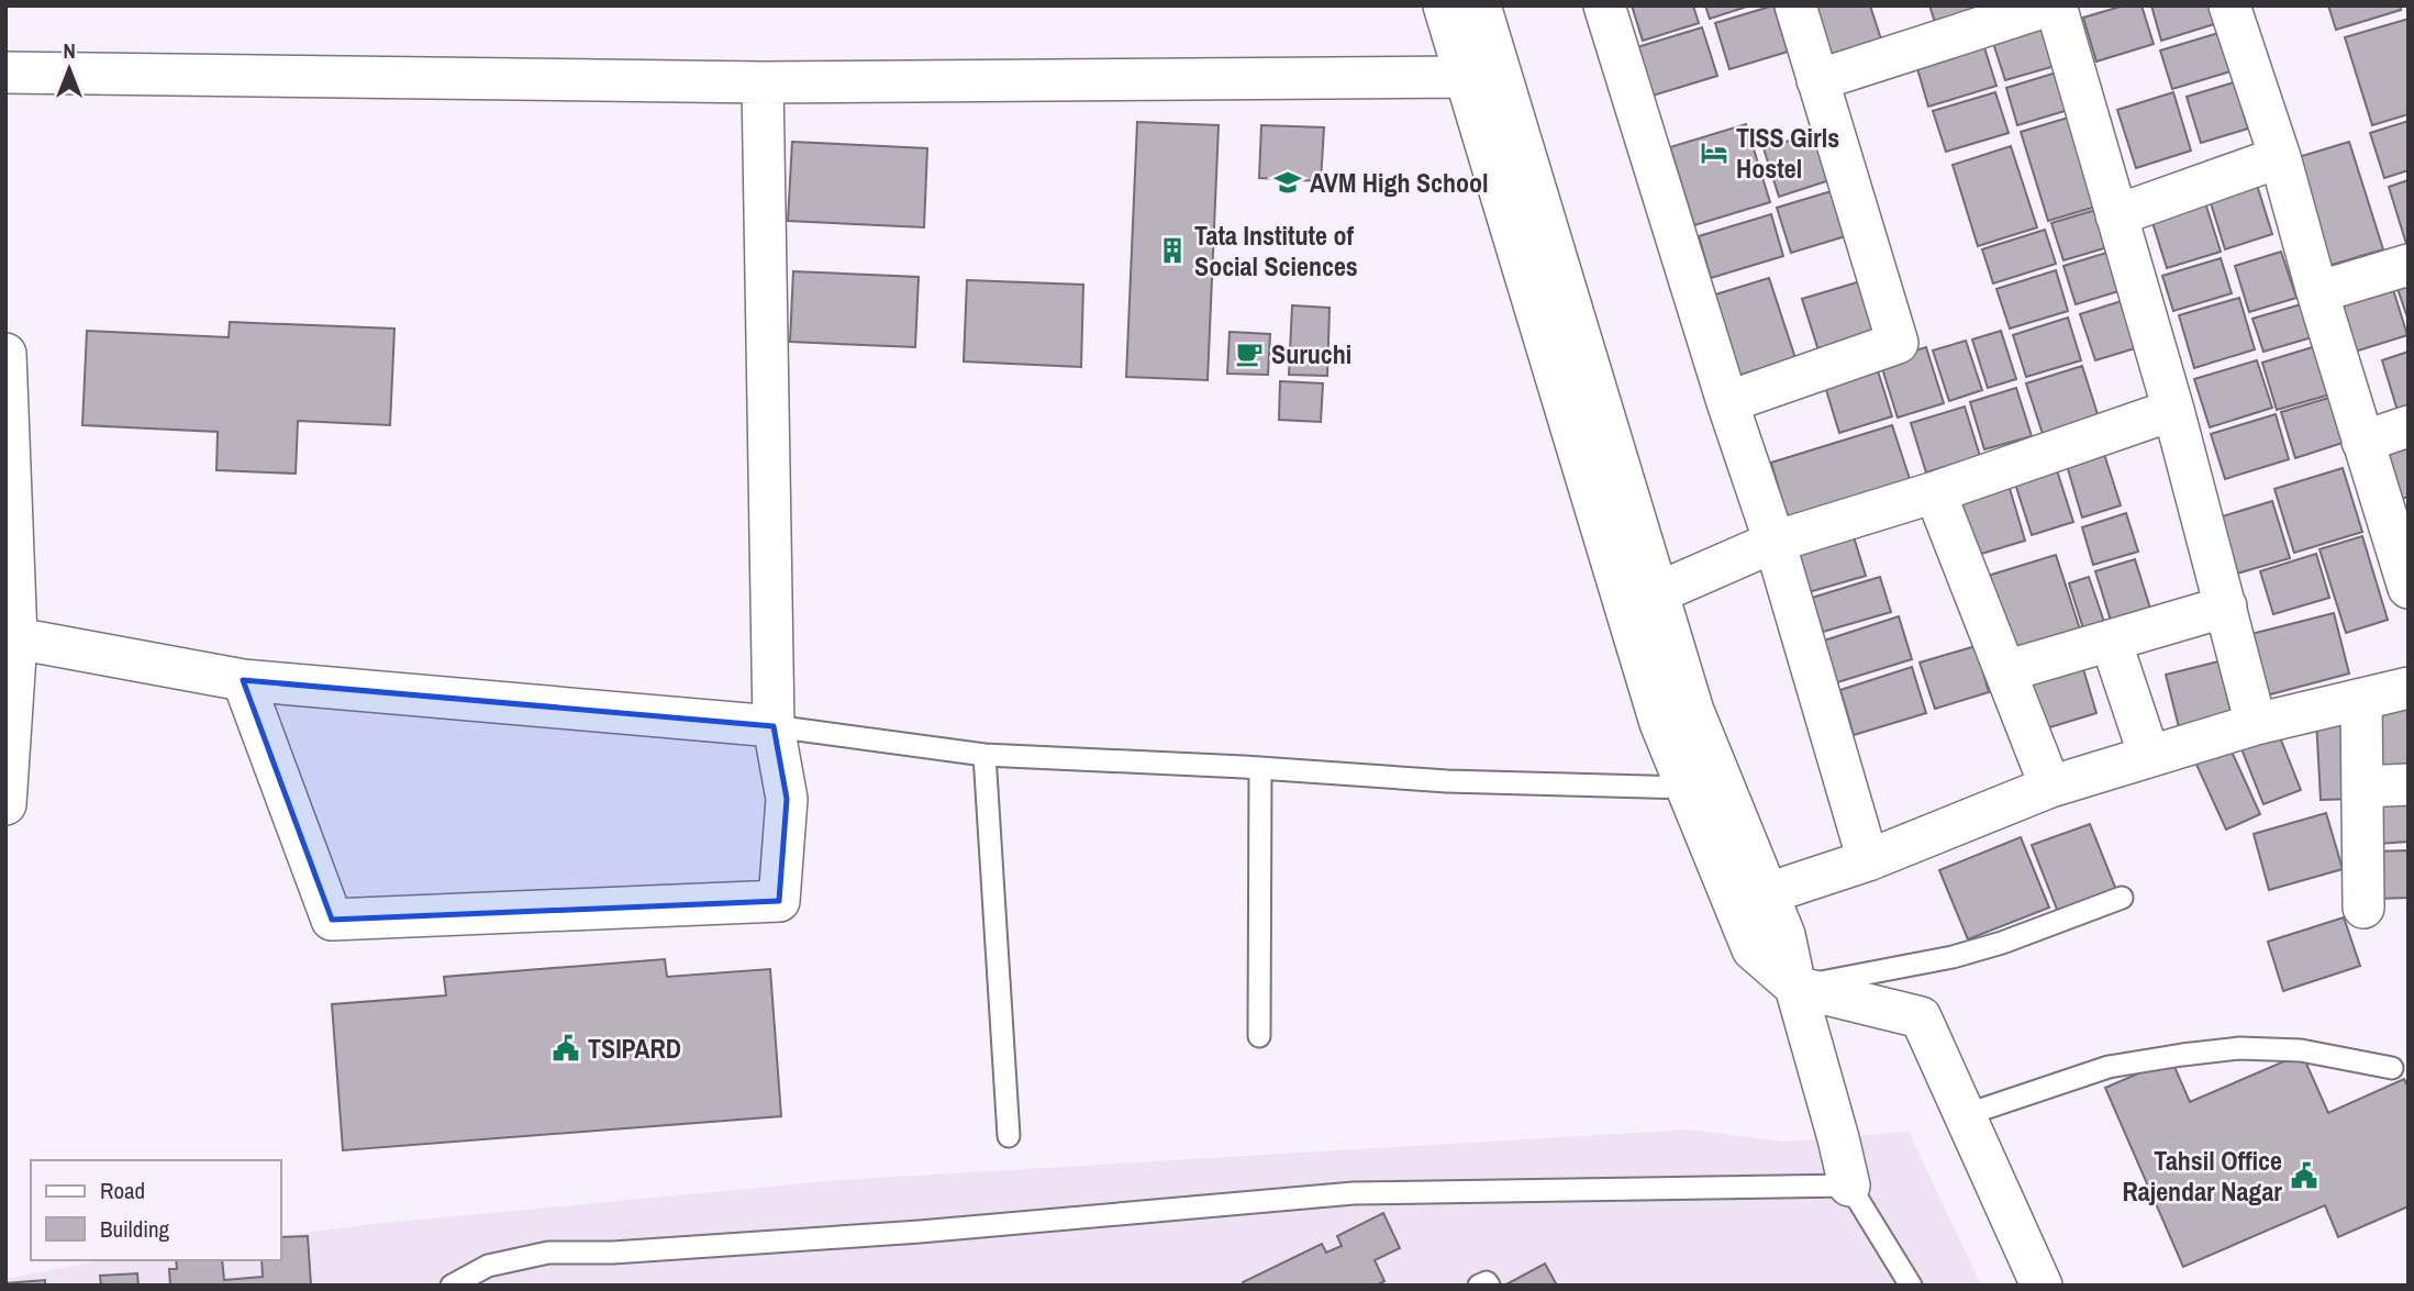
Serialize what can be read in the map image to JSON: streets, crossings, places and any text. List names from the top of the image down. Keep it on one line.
{"places":{"hotel":["TISS Girls Hostel"],"school or university":["AVM High School"],"building":["Tata Institute of Social Sciences"],"cafe":["Suruchi"],"public building":["TSIPARD","Tahsil Office Rajendar Nagar"]},"legend":["Road","Building"],"north":"top"}
